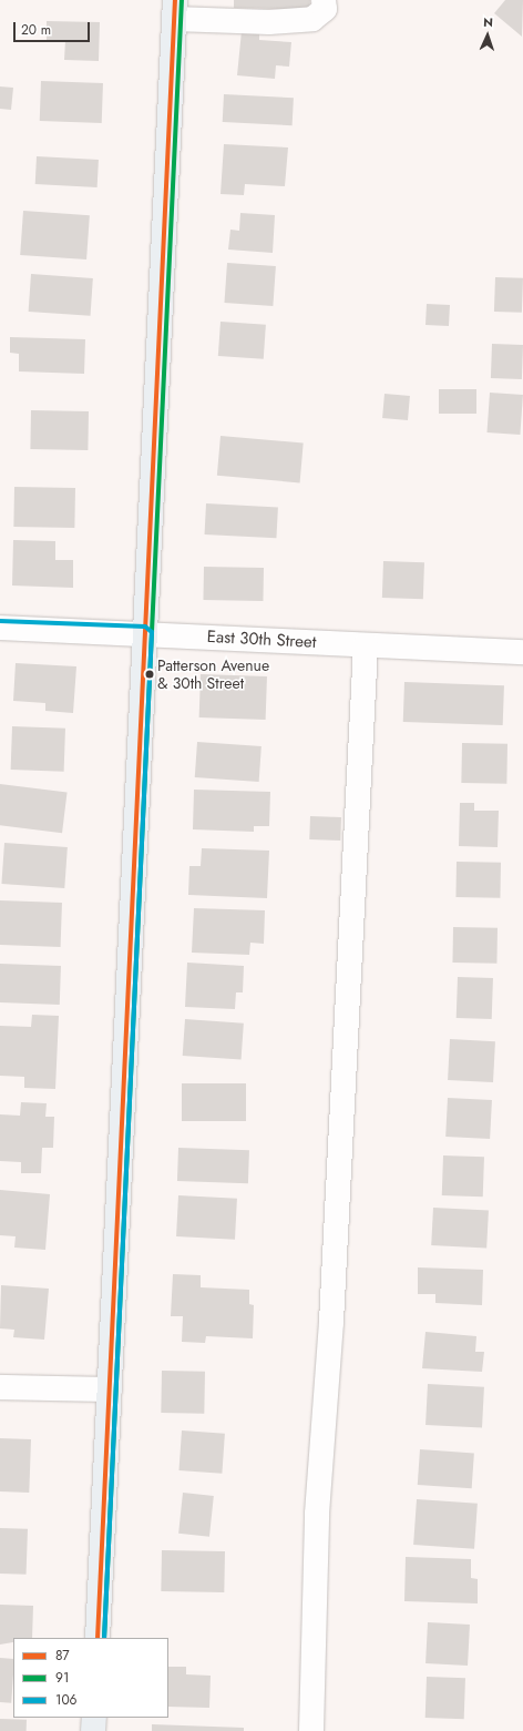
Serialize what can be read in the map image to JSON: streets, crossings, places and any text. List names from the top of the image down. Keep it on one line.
{"streets":{"street":["East 30th Street"]},"places":["Patterson Avenue & 30th Street"],"lines":["transit line 87","transit line 91","transit line 106"],"legend":["87","91","106"],"scale_bar":"20 m","north":"top"}
